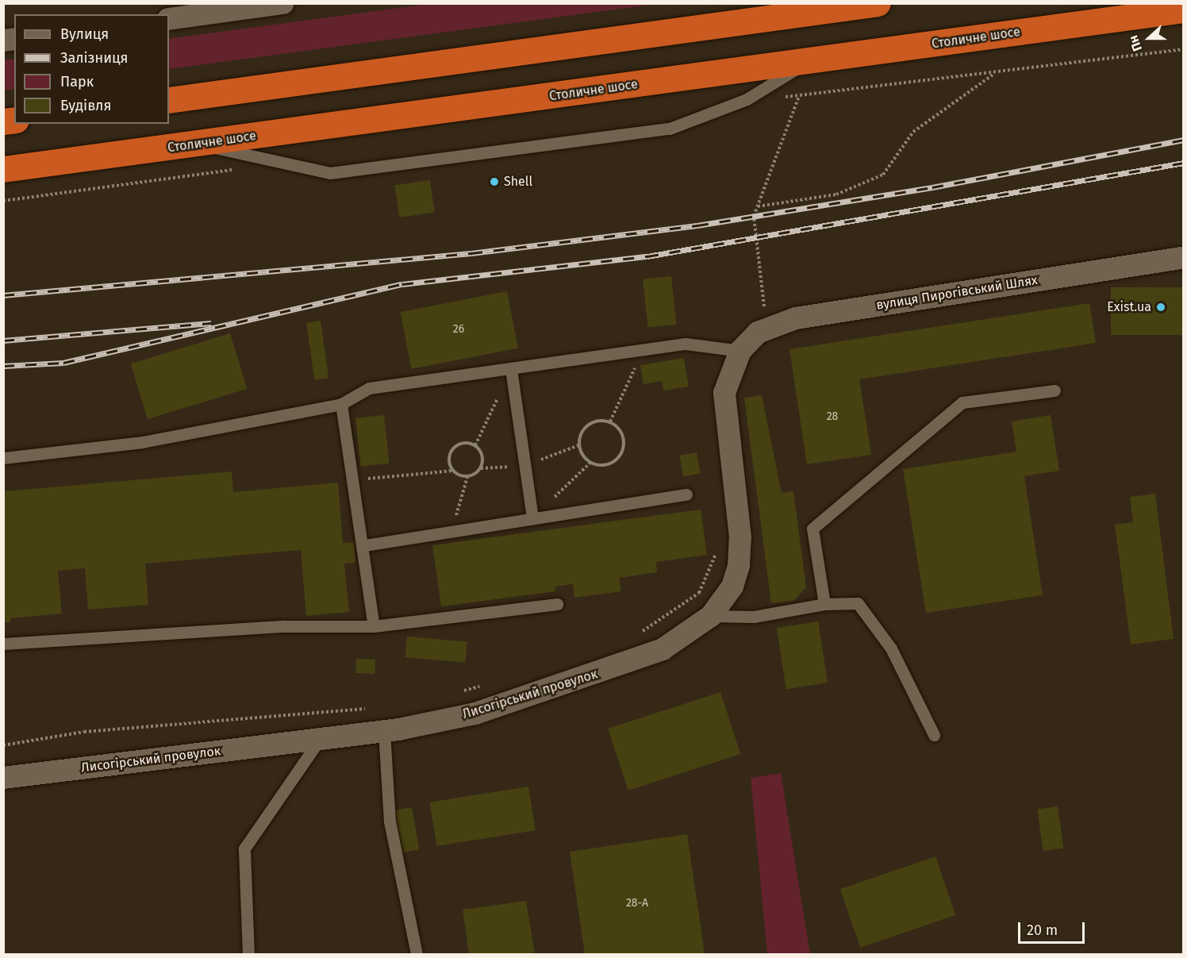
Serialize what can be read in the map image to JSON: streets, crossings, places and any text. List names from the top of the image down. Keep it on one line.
{"streets":{"highway":["Столичне шосе"],"street":["вулиця Пирогівський Шлях","Лисогірський провулок"]},"crossings":[["вулиця Пирогівський Шлях","Лисогірський провулок"]],"places":["Shell","Exist.ua"],"house_numbers":["26","28","28-А"],"legend":["Вулиця","Залізниця","Парк","Будівля"],"scale_bar":"20 m","north":"left"}
